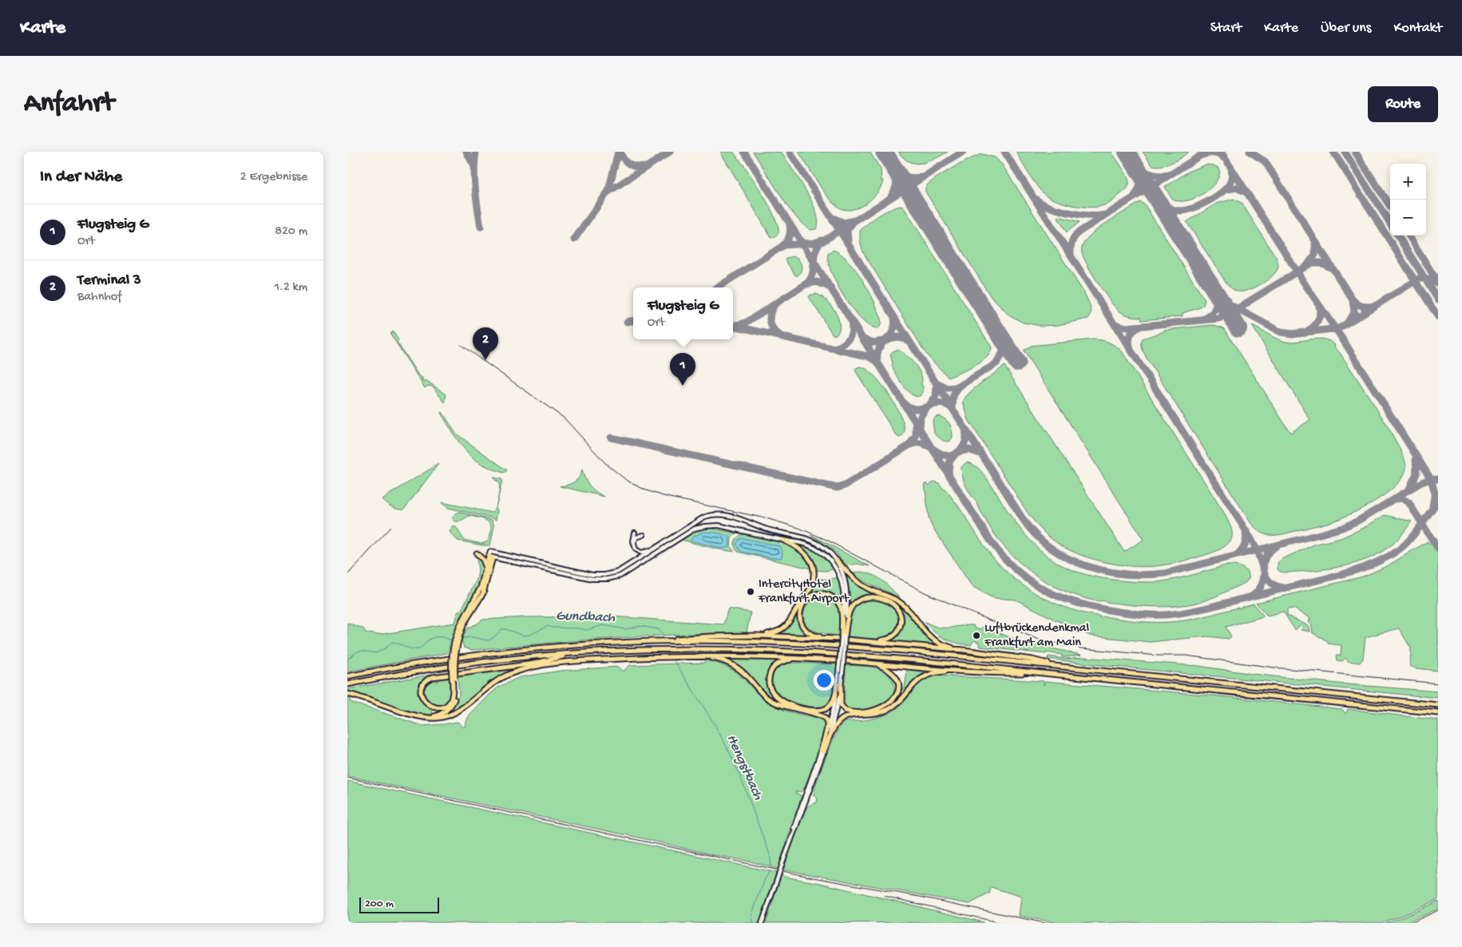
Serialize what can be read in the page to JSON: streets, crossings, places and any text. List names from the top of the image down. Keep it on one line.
{"water":["Gundbach","Hengstbach"],"places":["IntercityHotel Frankfurt Airport","Luftbrückendenkmal Frankfurt am Main"],"scale_bar":"200 m","page":{"header":"Karte","nav":["Start","Karte","Über uns","Kontakt"],"buttons":"Route","title":"Anfahrt","heading":["In der Nähe","2 Ergebnisse"],"map_buttons":["+","−"],"list":[{"mark":"1","name":"Flugsteig G","note":"Ort","value":"820 m"},{"mark":"2","name":"Terminal 3","note":"Bahnhof","value":"1.2 km"}],"popup":["Flugsteig G","Ort"],"pins":["2","1"],"scale":"200 m"}}
